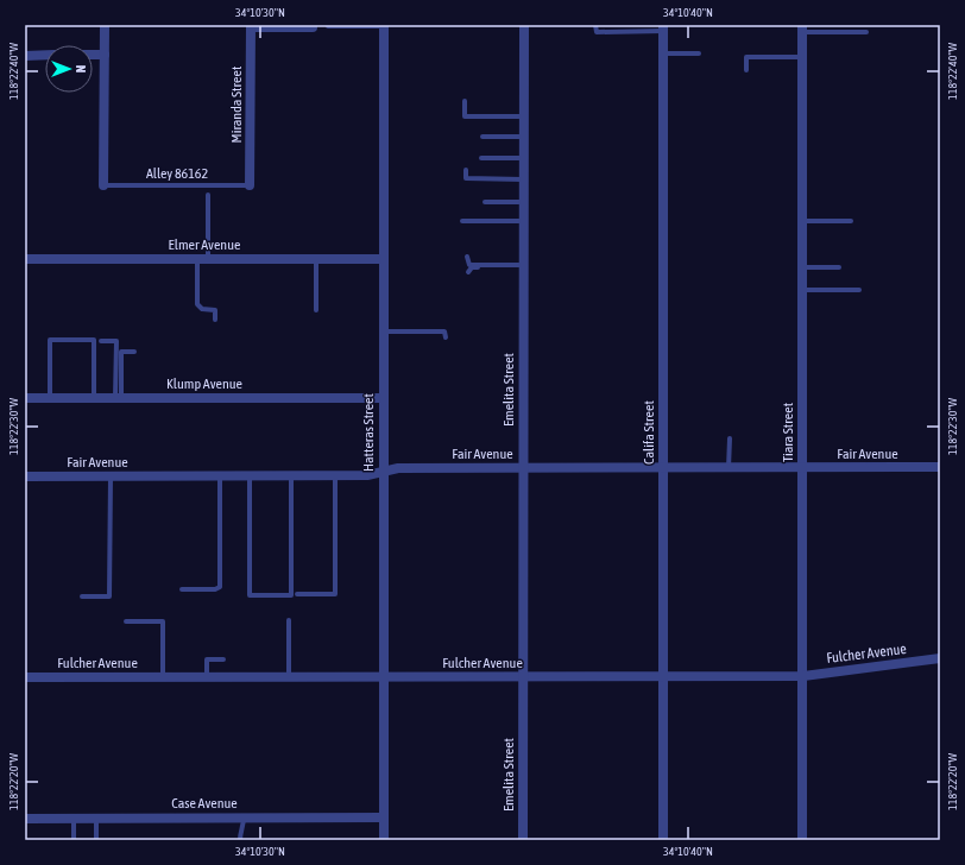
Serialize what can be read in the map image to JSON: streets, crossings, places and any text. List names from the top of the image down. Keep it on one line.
{"streets":{"street":["Miranda Street","Elmer Avenue","Klump Avenue","Emelita Street","Hatteras Street","Califa Street","Tiara Street","Fair Avenue","Fulcher Avenue","Case Avenue"],"lane":["Alley 86162"]},"crossings":[["Miranda Street","Alley 86162"],["Elmer Avenue","Hatteras Street"],["Klump Avenue","Hatteras Street"],["Emelita Street","Fair Avenue"],["Emelita Street","Fulcher Avenue"],["Hatteras Street","Fair Avenue"],["Hatteras Street","Fulcher Avenue"],["Hatteras Street","Case Avenue"],["Califa Street","Fair Avenue"],["Califa Street","Fulcher Avenue"],["Tiara Street","Fair Avenue"],["Tiara Street","Fulcher Avenue"]],"north":"right","coordinates":["34°10'30\"N","34°10'40\"N","118°22'40\"W","118°22'30\"W","118°22'20\"W"]}
